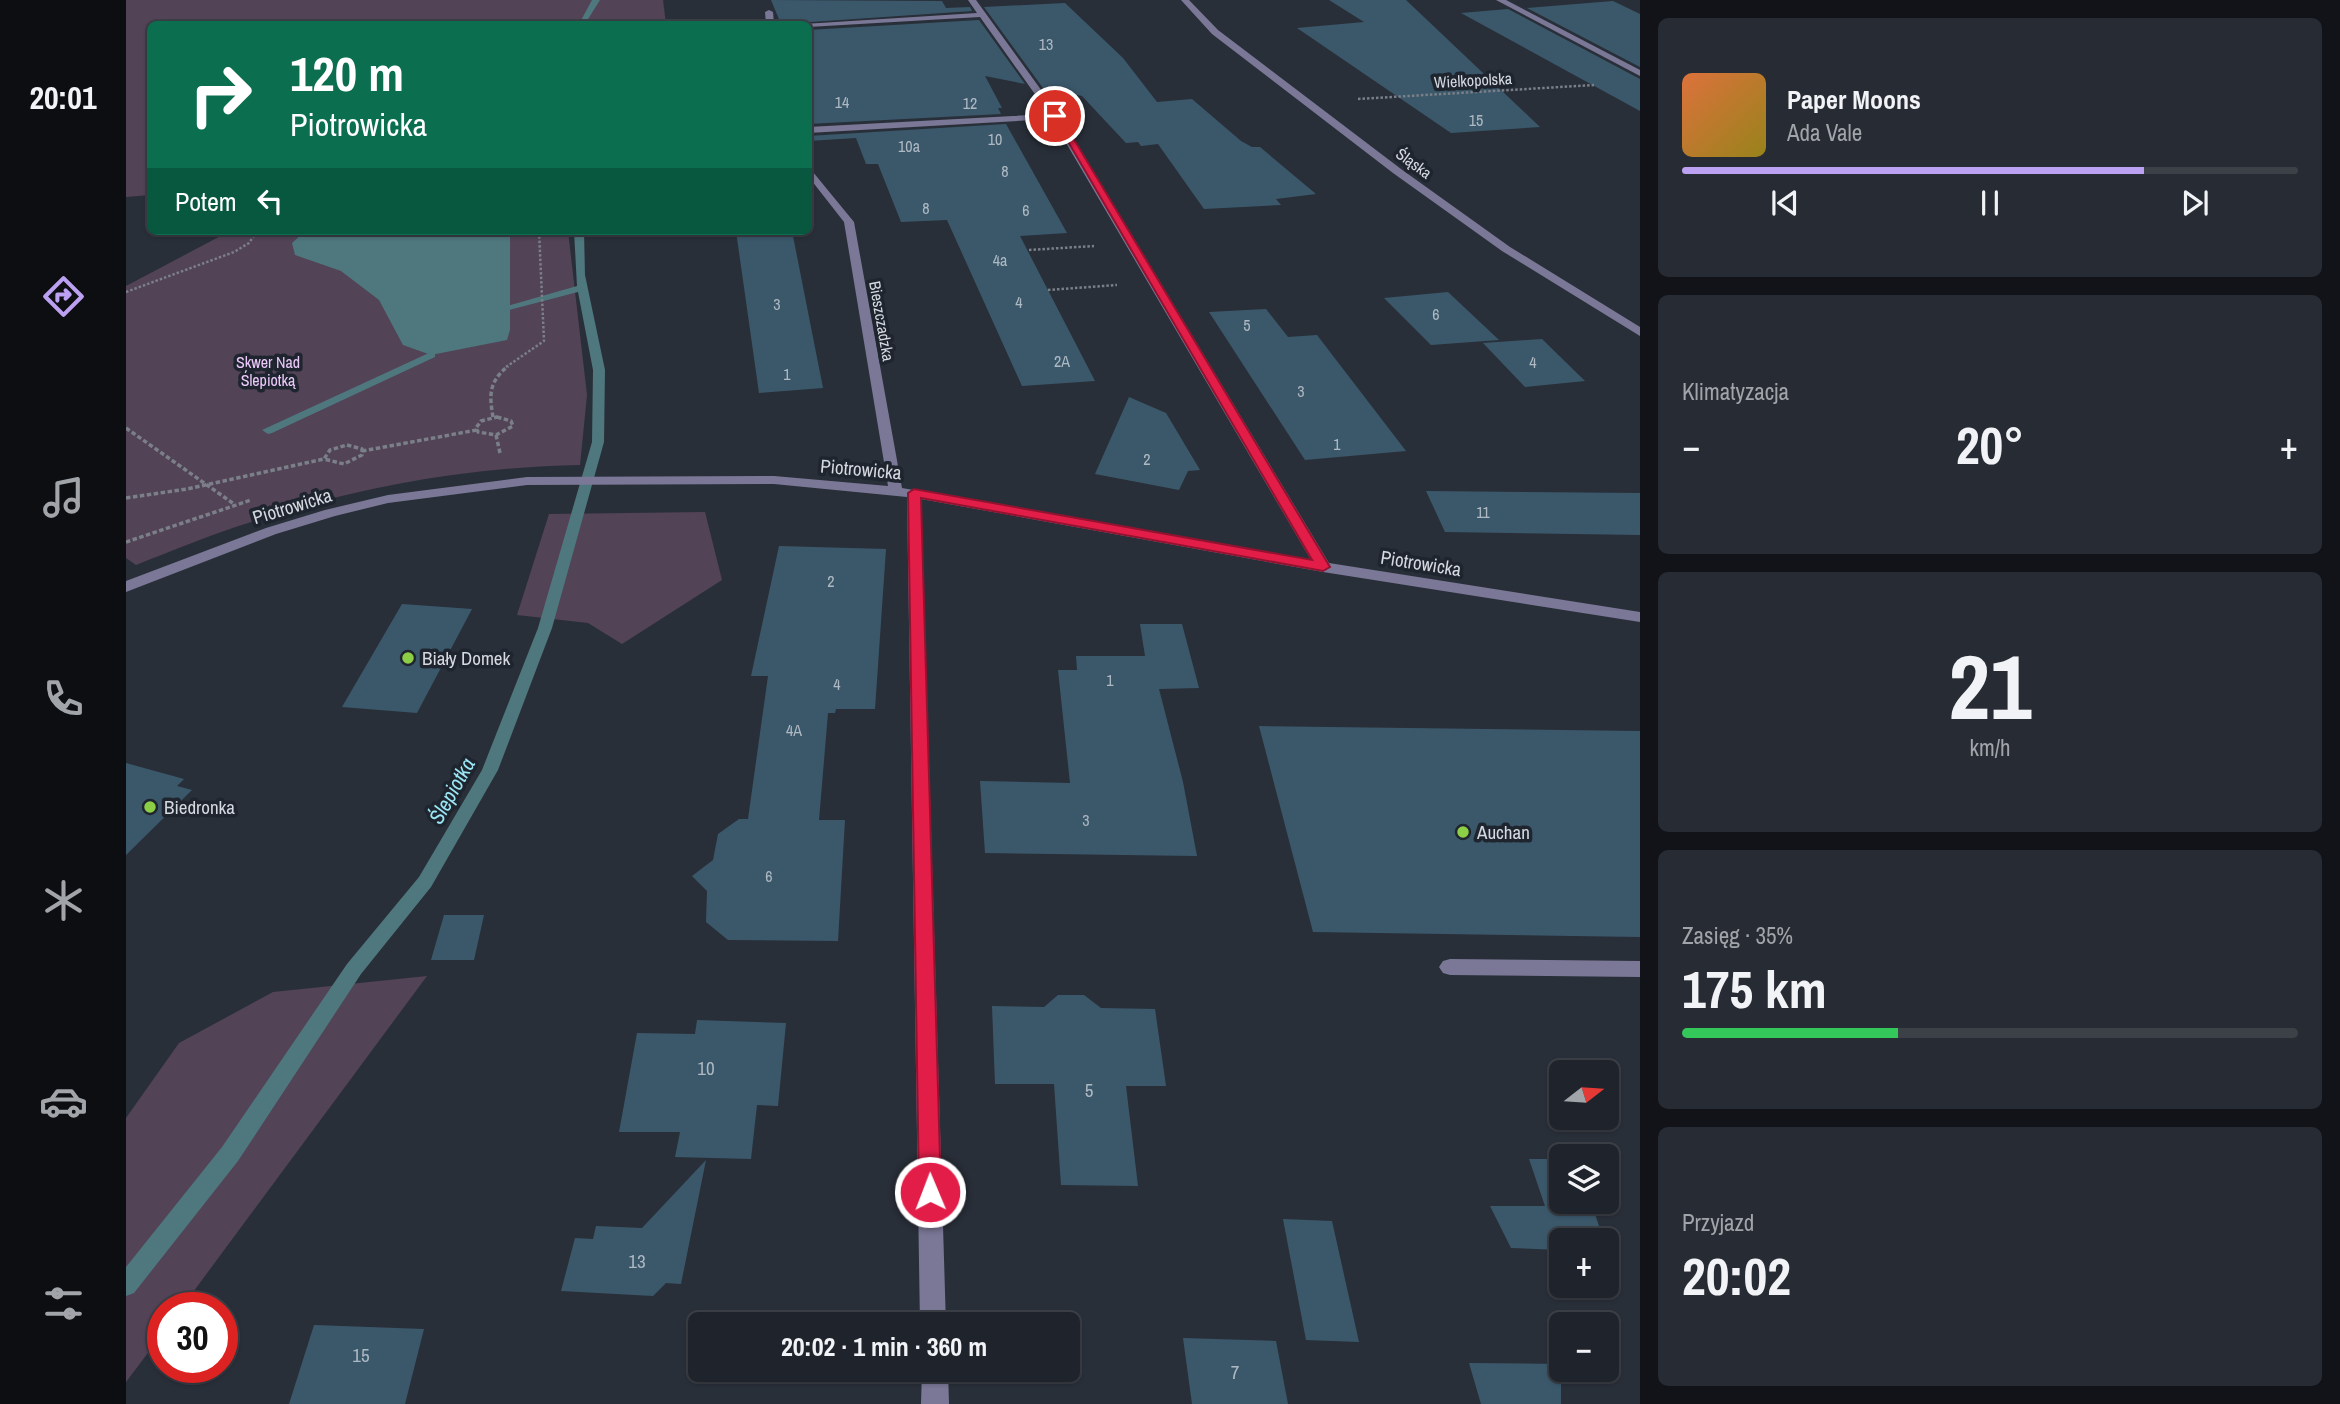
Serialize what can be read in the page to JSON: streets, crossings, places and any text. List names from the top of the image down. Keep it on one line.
{"streets":{"street":["Śląska","Bieszczadzka","Piotrowicka"],"path":["Wielkopolska"]},"crossings":[["Wielkopolska","Śląska"],["Bieszczadzka","Piotrowicka"]],"water":["Ślepiotka"],"parks":["Skwer Nad Ślepiotką"],"places":["Biały Domek","Biedronka","Auchan"],"house_numbers":["13","14","12","15","10","10a","8","8","6","4a","4","3","6","5","2A","4","1","3","1","2","11","2","1","4","4A","3","6","10","5","13","15","7"],"north":"right","page":{"tabs":"20:01","turn":["120 m","Piotrowicka"],"song":["Paper Moons","Ada Vale"],"then":"Potem","tile":["Klimatyzacja",["21","km/h"],["Zasięg · 35%","175 km"],["Przyjazd","20:02"]],"heat":["−","20°","+"],"map_buttons":["+","−"],"limit":"30","trip":"20:02 · 1 min · 360 m"}}
